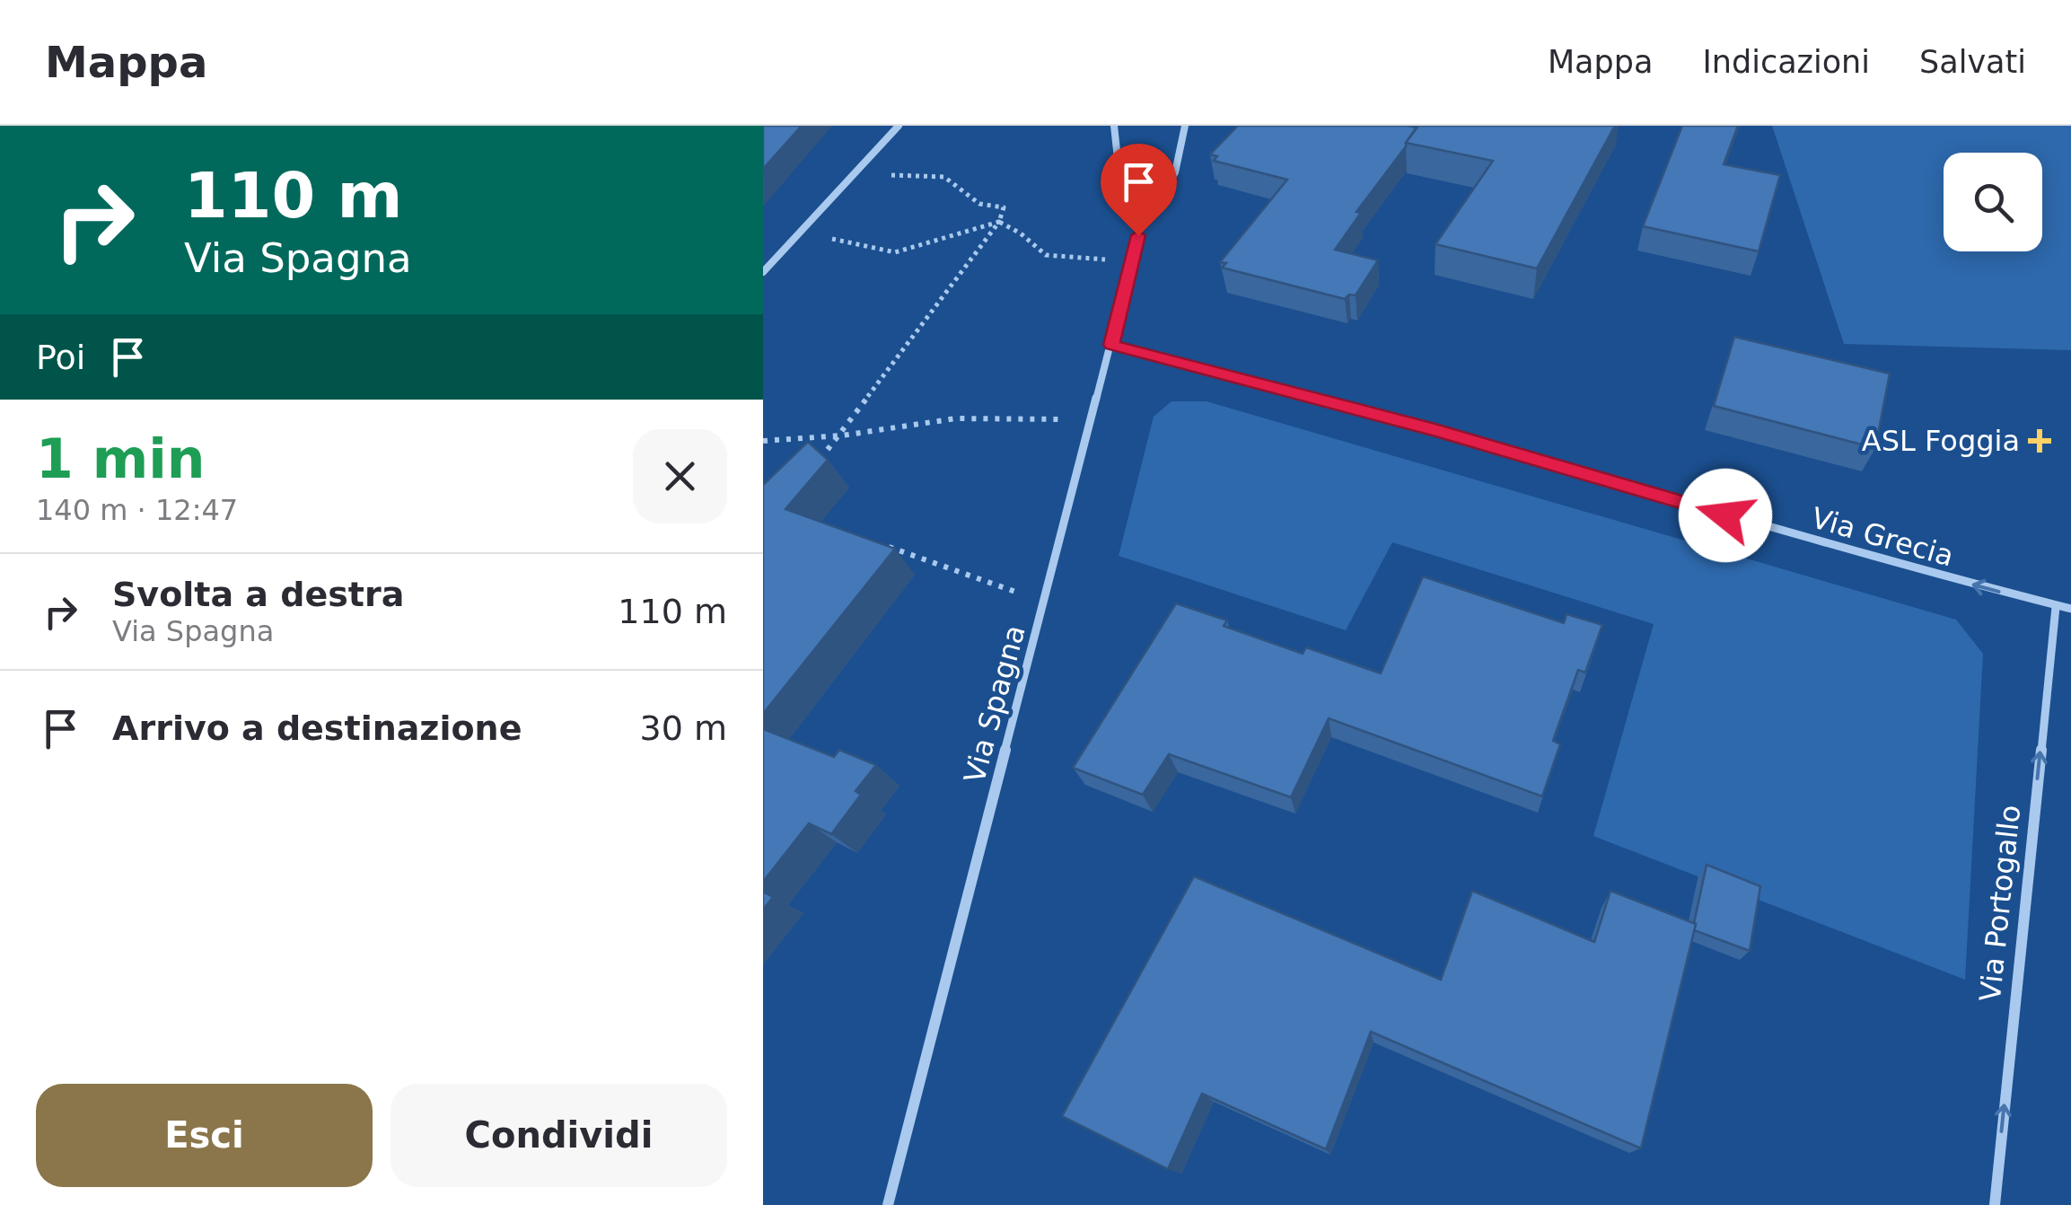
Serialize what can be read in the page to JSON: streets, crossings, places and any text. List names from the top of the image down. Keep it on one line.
{"streets":{"street":["Via Grecia","Via Spagna","Via Portogallo"]},"crossings":[["Via Grecia","Via Spagna"],["Via Grecia","Via Portogallo"]],"one_way":["Via Grecia","Via Portogallo"],"places":{"health":["ASL Foggia"]},"page":{"header":"Mappa","nav":["Mappa","Indicazioni","Salvati"],"turn":["110 m","Via Spagna"],"then":"Poi","heading":["1 min","140 m · 12:47"],"list":[{"name":"Svolta a destra","note":"Via Spagna","value":"110 m"},{"name":"Arrivo a destinazione","value":"30 m"}],"buttons":["Esci","Condividi"]}}
